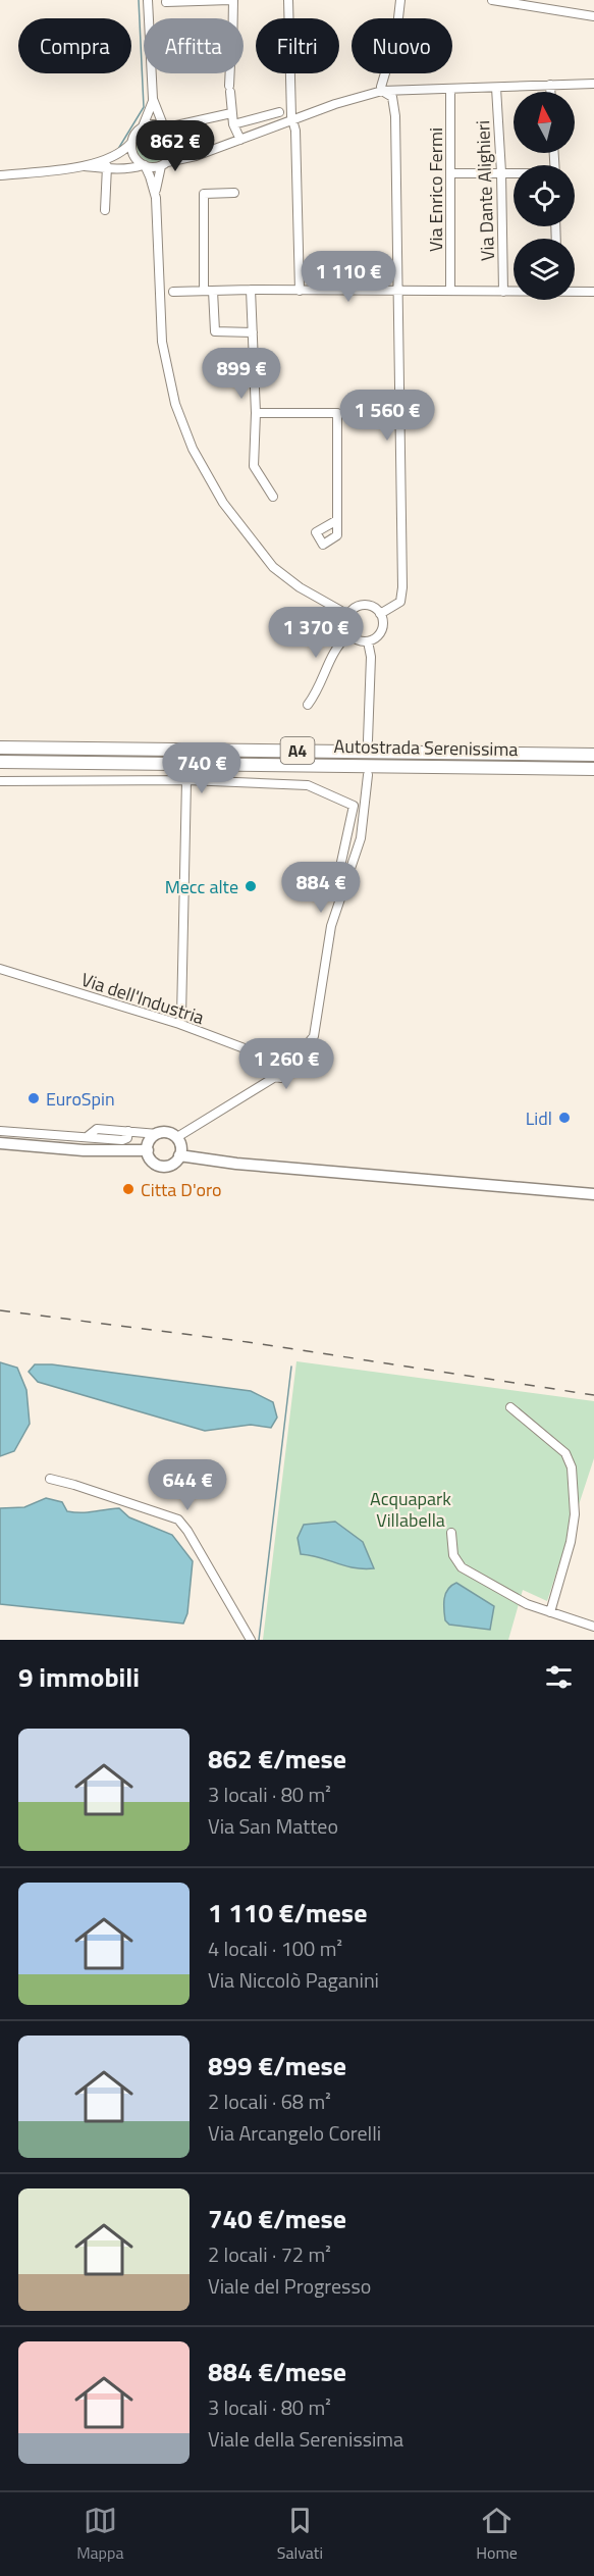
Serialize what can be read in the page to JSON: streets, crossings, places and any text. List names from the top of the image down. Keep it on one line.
{"streets":{"highway":["Autostrada Serenissima","A4"],"street":["Via Enrico Fermi","Via Dante Alighieri","Via dell'Industria"]},"parks":["Acquapark Villabella"],"places":["Mecc alte","EuroSpin","Lidl","Citta D'oro"],"north":"top","page":{"chip":["Compra","Affitta","Filtri","Nuovo"],"price":["862 €","1 110 €","899 €","1 560 €","1 370 €","740 €","884 €","1 260 €","644 €"],"heading":"9 immobili","list":[{"name":"862 €/mese","note":"3 locali · 80 m² · Via San Matteo"},{"name":"1 110 €/mese","note":"4 locali · 100 m² · Via Niccolò Paganini"},{"name":"899 €/mese","note":"2 locali · 68 m² · Via Arcangelo Corelli"},{"name":"740 €/mese","note":"2 locali · 72 m² · Viale del Progresso"},{"name":"884 €/mese","note":"3 locali · 80 m² · Viale della Serenissima"}],"tabs":["Mappa","Salvati","Home"]}}
